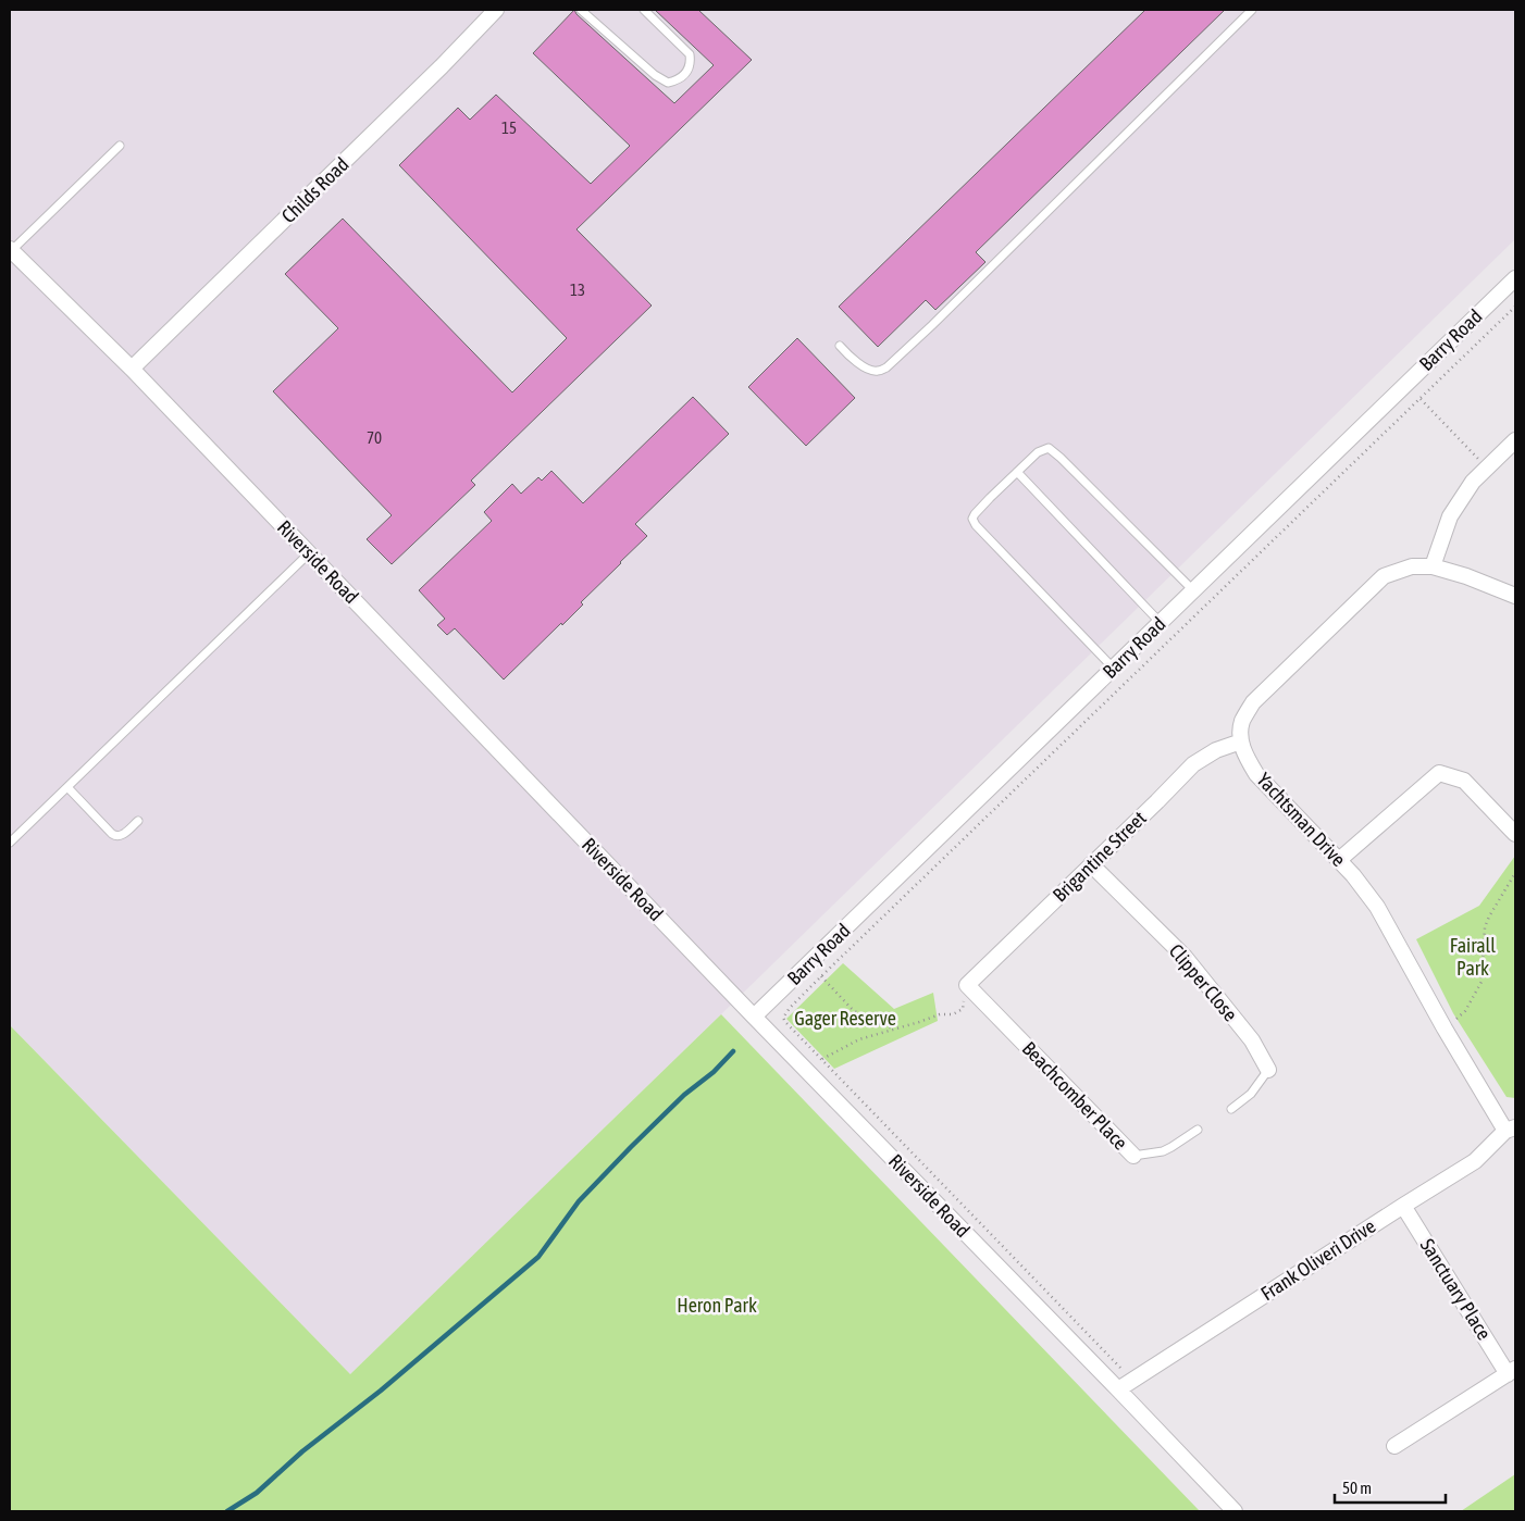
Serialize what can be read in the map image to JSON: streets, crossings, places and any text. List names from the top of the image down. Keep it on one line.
{"streets":{"street":["Childs Road","Barry Road","Riverside Road","Yachtsman Drive","Brigantine Street","Clipper Close","Beachcomber Place","Frank Oliveri Drive","Sanctuary Place"]},"crossings":[["Childs Road","Riverside Road"],["Barry Road","Riverside Road"],["Riverside Road","Frank Oliveri Drive"],["Yachtsman Drive","Brigantine Street"],["Yachtsman Drive","Frank Oliveri Drive"],["Brigantine Street","Clipper Close"],["Brigantine Street","Beachcomber Place"],["Frank Oliveri Drive","Sanctuary Place"]],"parks":["Fairall Park","Gager Reserve","Heron Park"],"house_numbers":["15","13","70"],"scale_bar":"50 m"}
